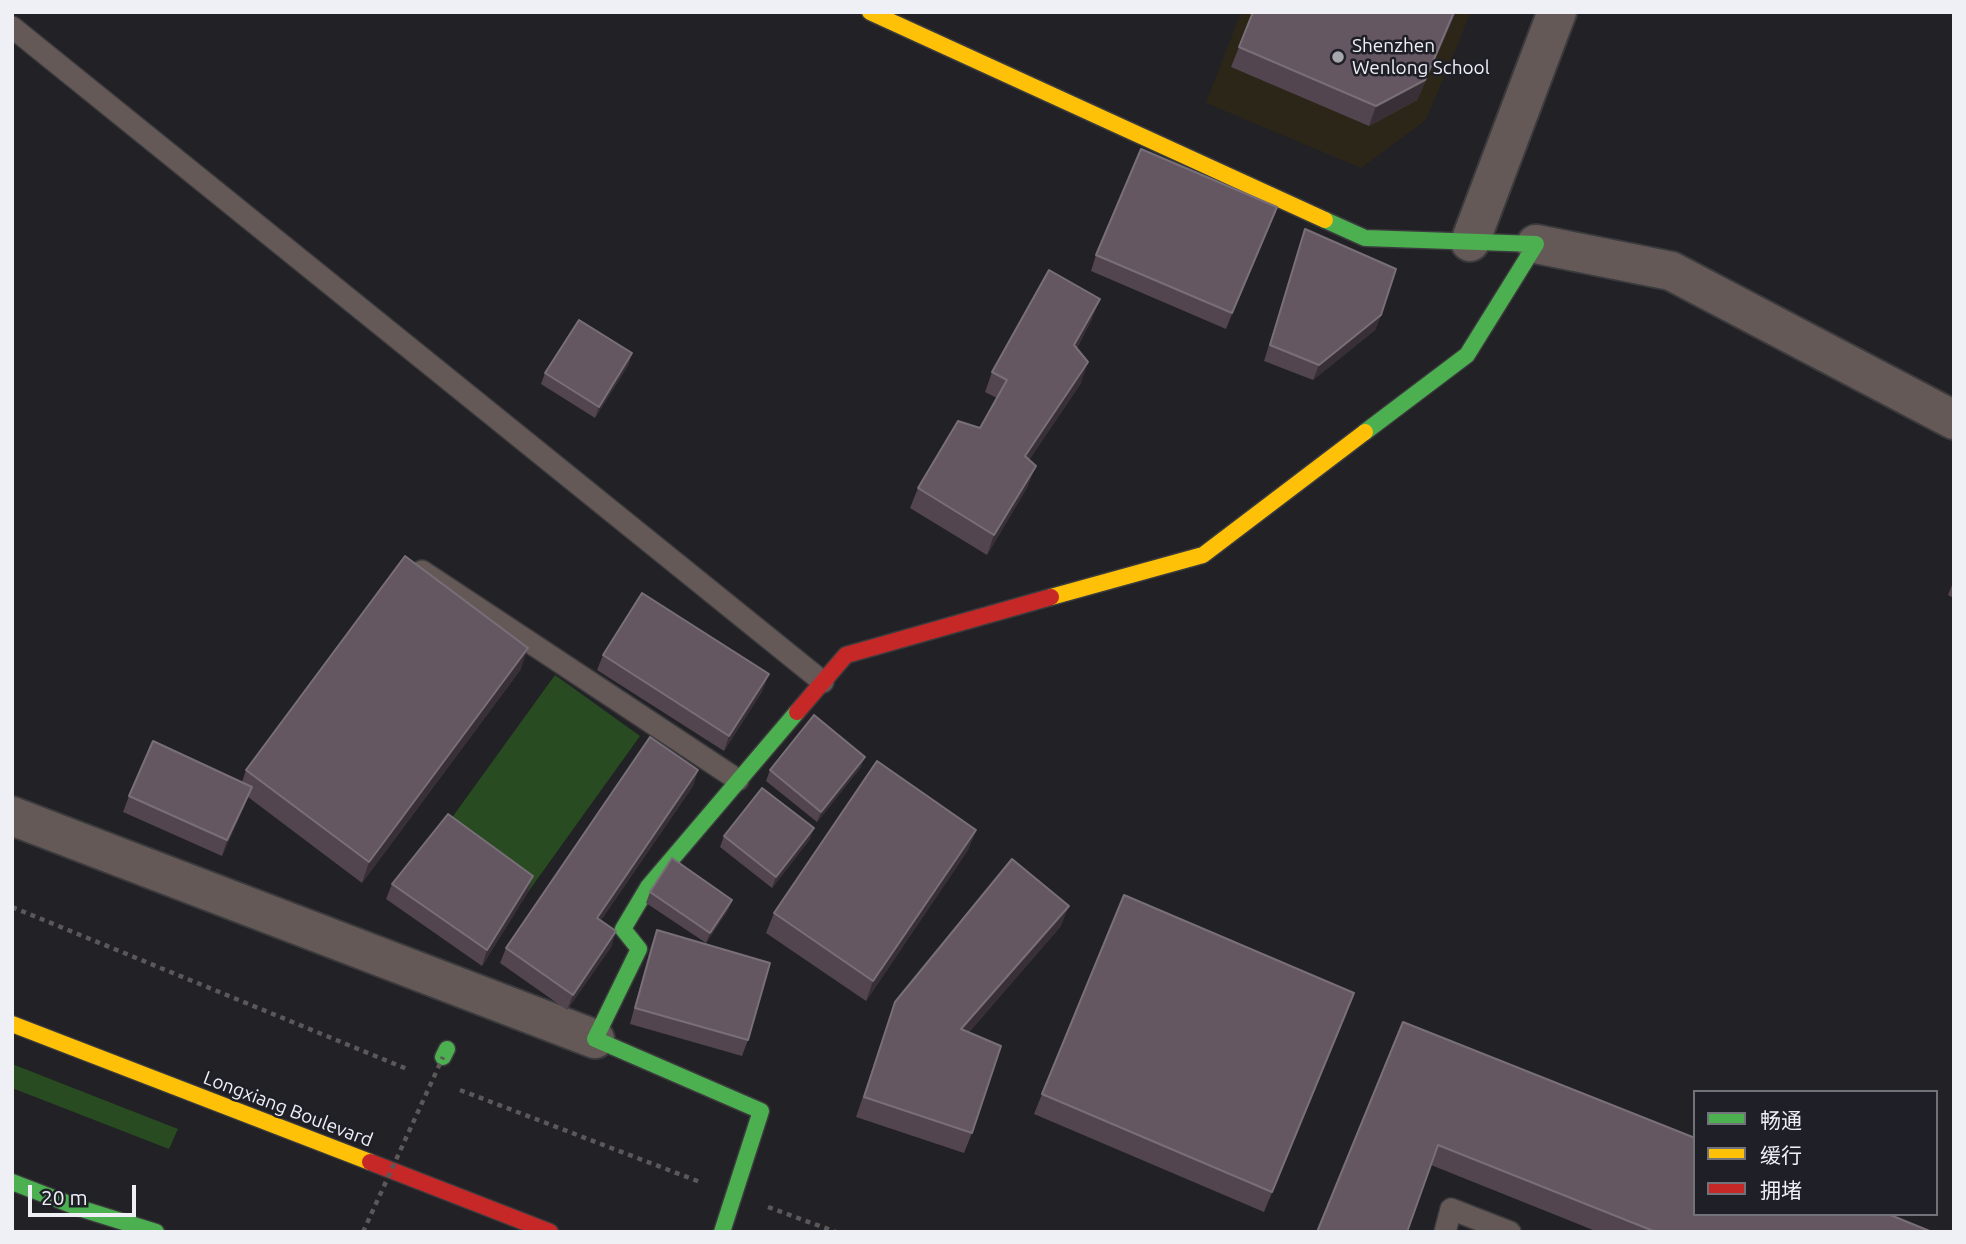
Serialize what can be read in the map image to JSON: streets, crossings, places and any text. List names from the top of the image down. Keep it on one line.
{"streets":{"street":["Longxiang Boulevard"]},"places":["Shenzhen Wenlong School"],"legend":["畅通","缓行","拥堵"],"scale_bar":"20 m"}
